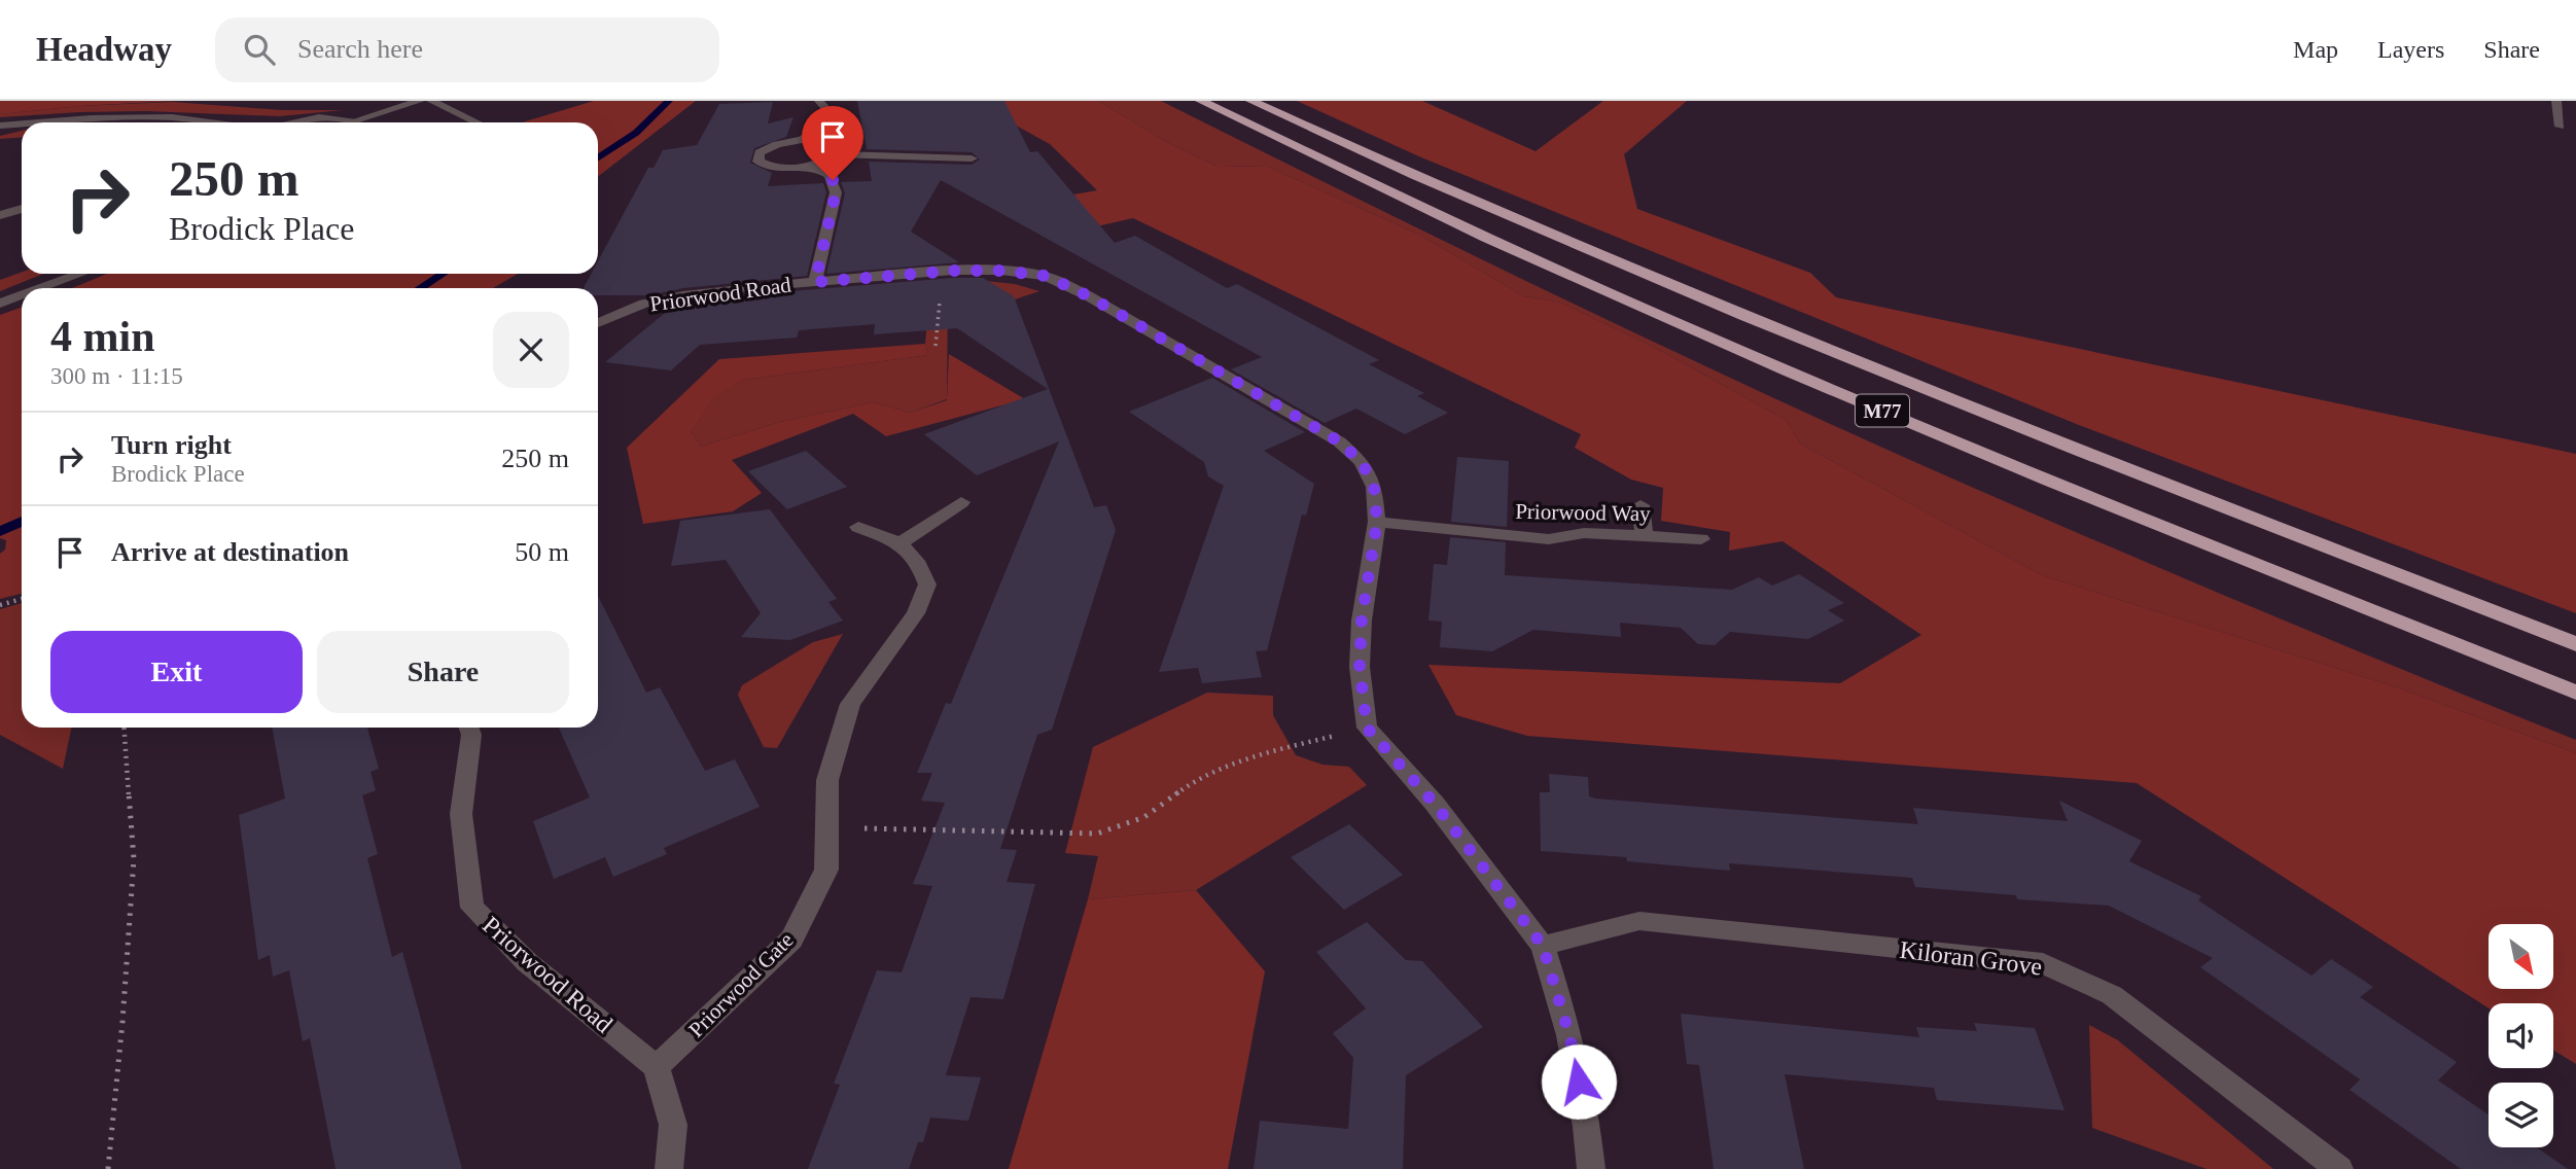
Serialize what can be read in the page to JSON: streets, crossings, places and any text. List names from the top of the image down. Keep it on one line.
{"streets":{"highway":["M77"],"street":["Priorwood Road","Priorwood Way","Kiloran Grove","Priorwood Gate"]},"crossings":[["Priorwood Road","Priorwood Way"],["Priorwood Road","Priorwood Gate"]],"north":"bottom right","page":{"header":"Headway","search":"Search here","nav":["Map","Layers","Share"],"turn":["250 m","Brodick Place"],"heading":["4 min","300 m · 11:15"],"list":[{"name":"Turn right","note":"Brodick Place","value":"250 m"},{"name":"Arrive at destination","value":"50 m"}],"buttons":["Exit","Share"]}}
